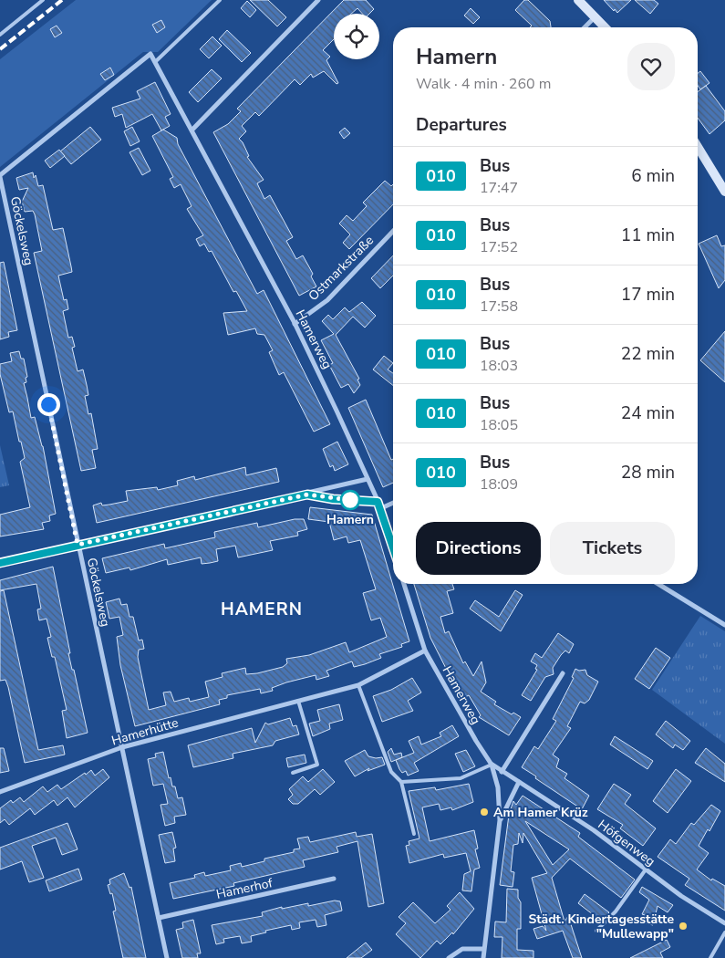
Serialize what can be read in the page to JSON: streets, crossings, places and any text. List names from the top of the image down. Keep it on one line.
{"streets":{"street":["Göckelsweg","Ostmarkstraße","Hamerweg","Hamerhütte","Höfgenweg","Hamerhof"]},"crossings":[["Göckelsweg","Hamerhütte"],["Göckelsweg","Hamerhof"],["Ostmarkstraße","Hamerweg"],["Hamerweg","Hamerhütte"],["Hamerweg","Höfgenweg"]],"districts":["HAMERN"],"places":["Hamern","Am Hamer Krüz","Städt. Kindertagesstätte \"Mullewapp\""],"lines":["bus line 010"],"page":{"heading":[["Hamern","Walk · 4 min · 260 m"],"Departures"],"list":[{"mark":"010","name":"Bus","note":"17:47","value":"6 min"},{"mark":"010","name":"Bus","note":"17:52","value":"11 min"},{"mark":"010","name":"Bus","note":"17:58","value":"17 min"},{"mark":"010","name":"Bus","note":"18:03","value":"22 min"},{"mark":"010","name":"Bus","note":"18:05","value":"24 min"},{"mark":"010","name":"Bus","note":"18:09","value":"28 min"}],"buttons":["Directions","Tickets"]}}
